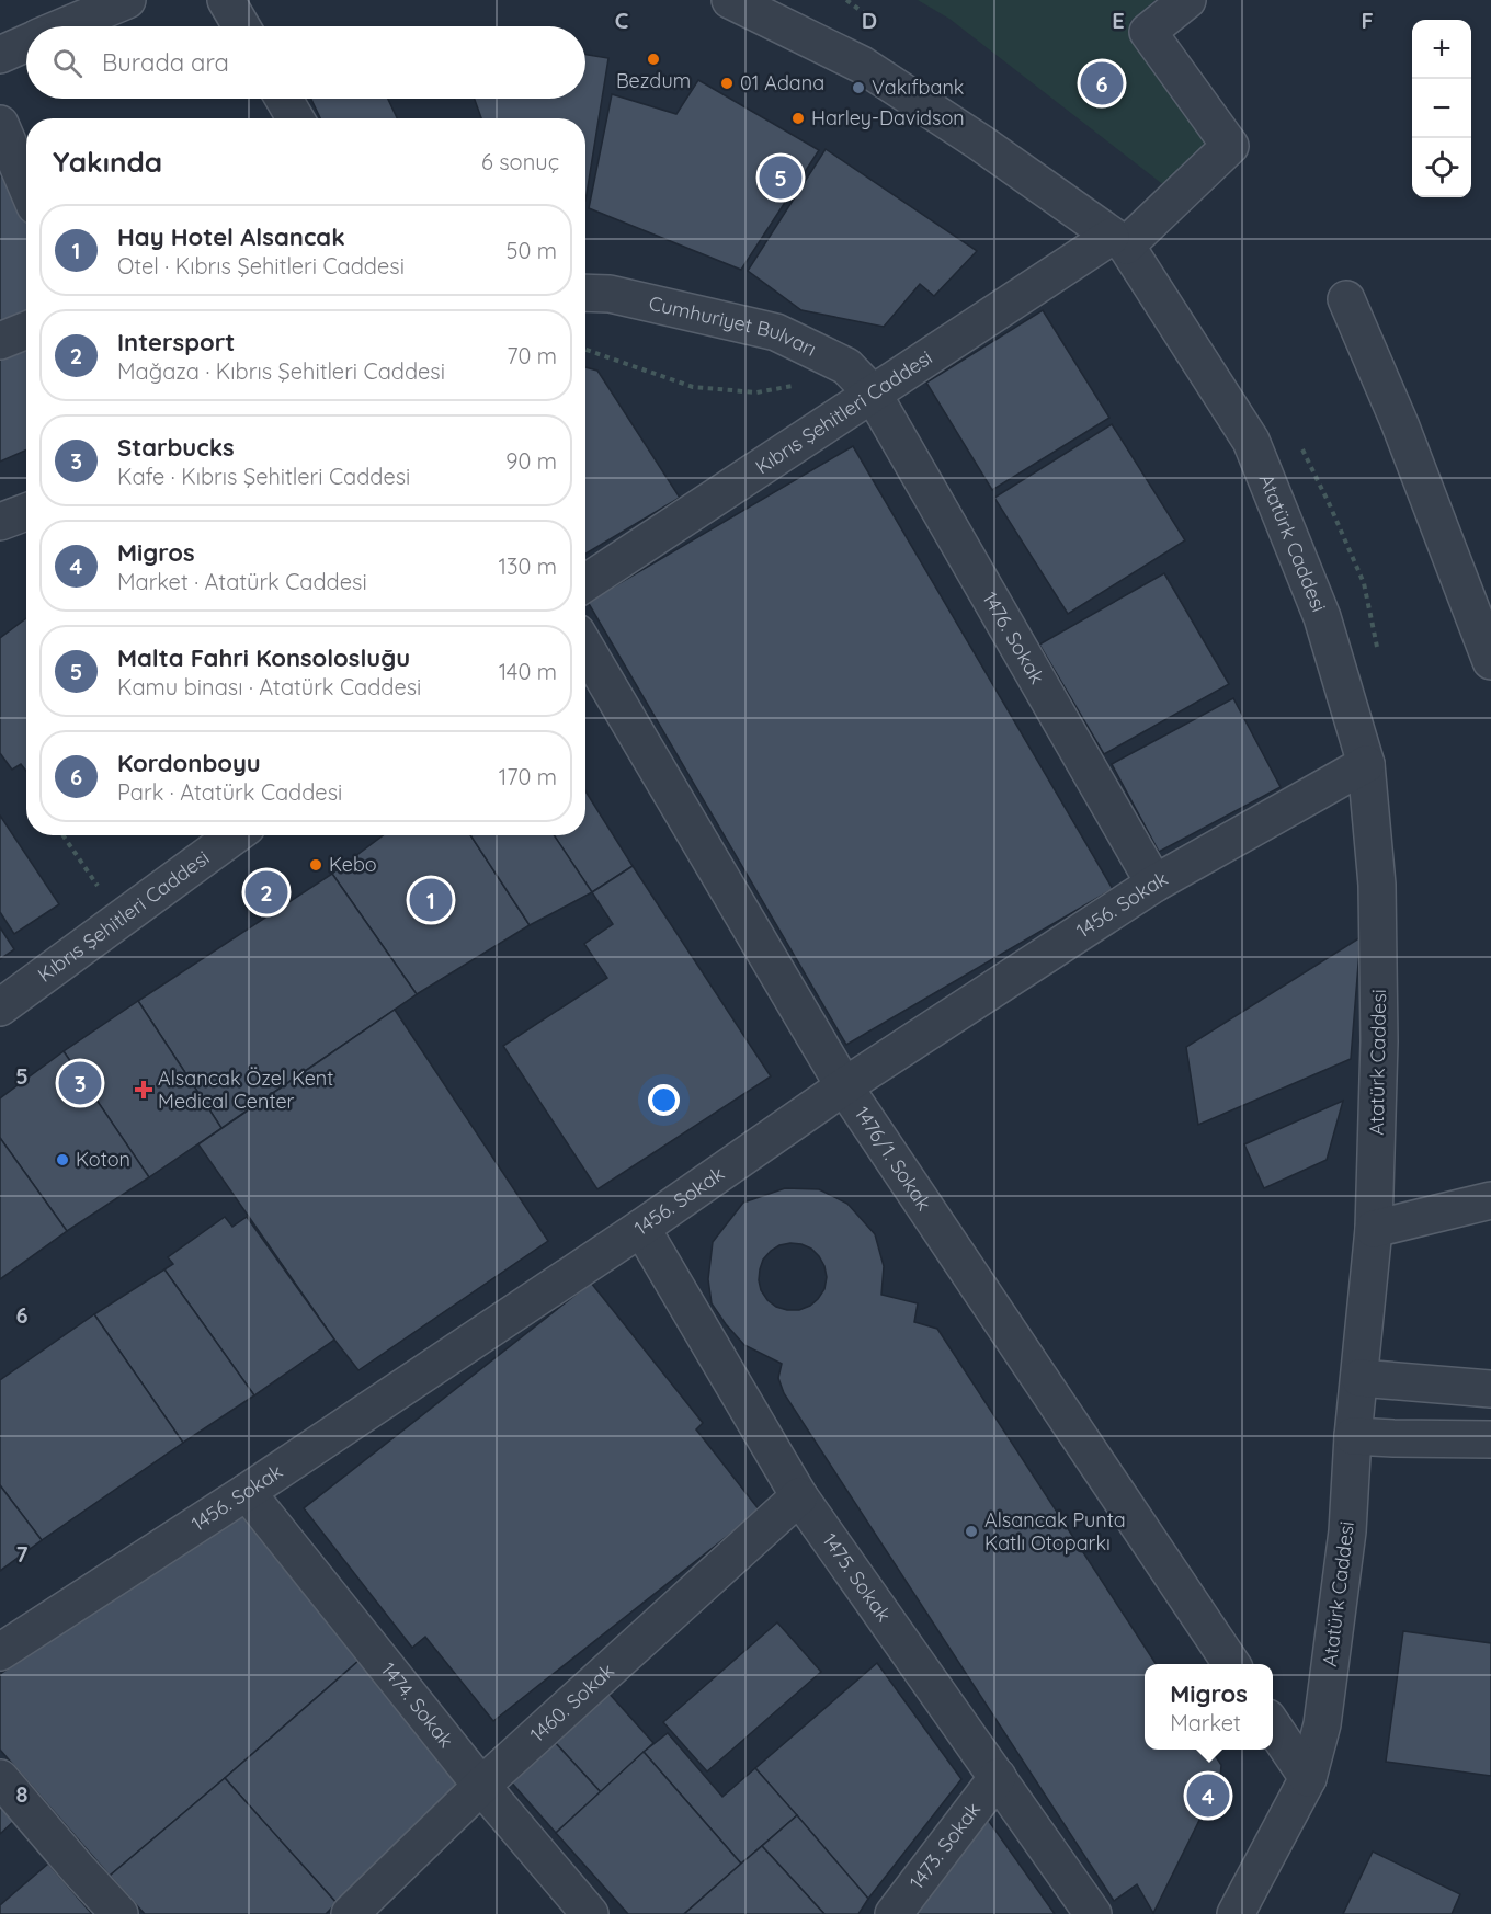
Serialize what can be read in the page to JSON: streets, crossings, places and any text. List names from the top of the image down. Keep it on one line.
{"streets":{"street":["Cumhuriyet Bulvarı","Kıbrıs Şehitleri Caddesi","Atatürk Caddesi","1476. Sokak","1456. Sokak","1476/1. Sokak","1475. Sokak","1460. Sokak","1474. Sokak","1473. Sokak"]},"crossings":[["Cumhuriyet Bulvarı","Kıbrıs Şehitleri Caddesi"],["Cumhuriyet Bulvarı","1476. Sokak"],["Kıbrıs Şehitleri Caddesi","Atatürk Caddesi"],["Kıbrıs Şehitleri Caddesi","1476. Sokak"],["Atatürk Caddesi","1456. Sokak"],["1476. Sokak","1456. Sokak"],["1456. Sokak","1476/1. Sokak"],["1456. Sokak","1475. Sokak"],["1456. Sokak","1474. Sokak"],["1475. Sokak","1460. Sokak"],["1475. Sokak","1473. Sokak"],["1460. Sokak","1474. Sokak"]],"places":{"other":["Bezdum","01 Adana","Vakıfbank","Harley-Davidson","Kebo","Koton","Alsancak Punta Katlı Otoparkı"],"health":["Alsancak Özel Kent Medical Center"]},"page":{"map_buttons":["+","−"],"search":"Burada ara","pins":["6","5","2","1","3","4"],"heading":["Yakında","6 sonuç"],"list":[{"mark":"1","name":"Hay Hotel Alsancak","note":"Otel · Kıbrıs Şehitleri Caddesi","value":"50 m"},{"mark":"2","name":"Intersport","note":"Mağaza · Kıbrıs Şehitleri Caddesi","value":"70 m"},{"mark":"3","name":"Starbucks","note":"Kafe · Kıbrıs Şehitleri Caddesi","value":"90 m"},{"mark":"4","name":"Migros","note":"Market · Atatürk Caddesi","value":"130 m"},{"mark":"5","name":"Malta Fahri Konsolosluğu","note":"Kamu binası · Atatürk Caddesi","value":"140 m"},{"mark":"6","name":"Kordonboyu","note":"Park · Atatürk Caddesi","value":"170 m"}],"popup":["Migros","Market"]},"grid":{"columns":["C","D","E","F"],"rows":["5","6","7","8"]}}
